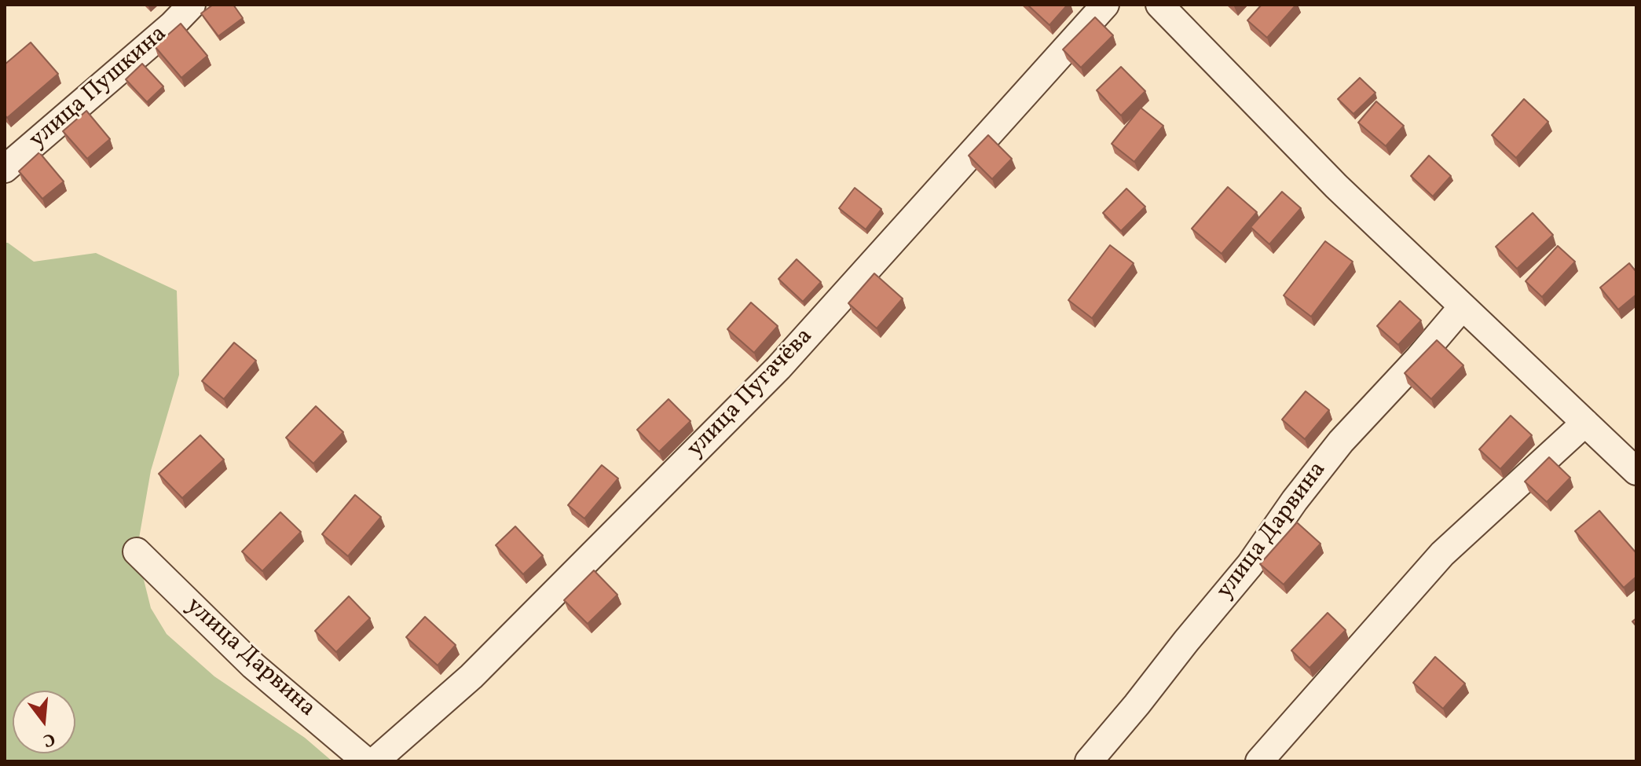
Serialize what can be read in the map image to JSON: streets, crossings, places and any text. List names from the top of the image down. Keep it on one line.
{"streets":{"street":["улица Пушкина","улица Пугачёва","улица Дарвина"]},"north":"bottom"}
